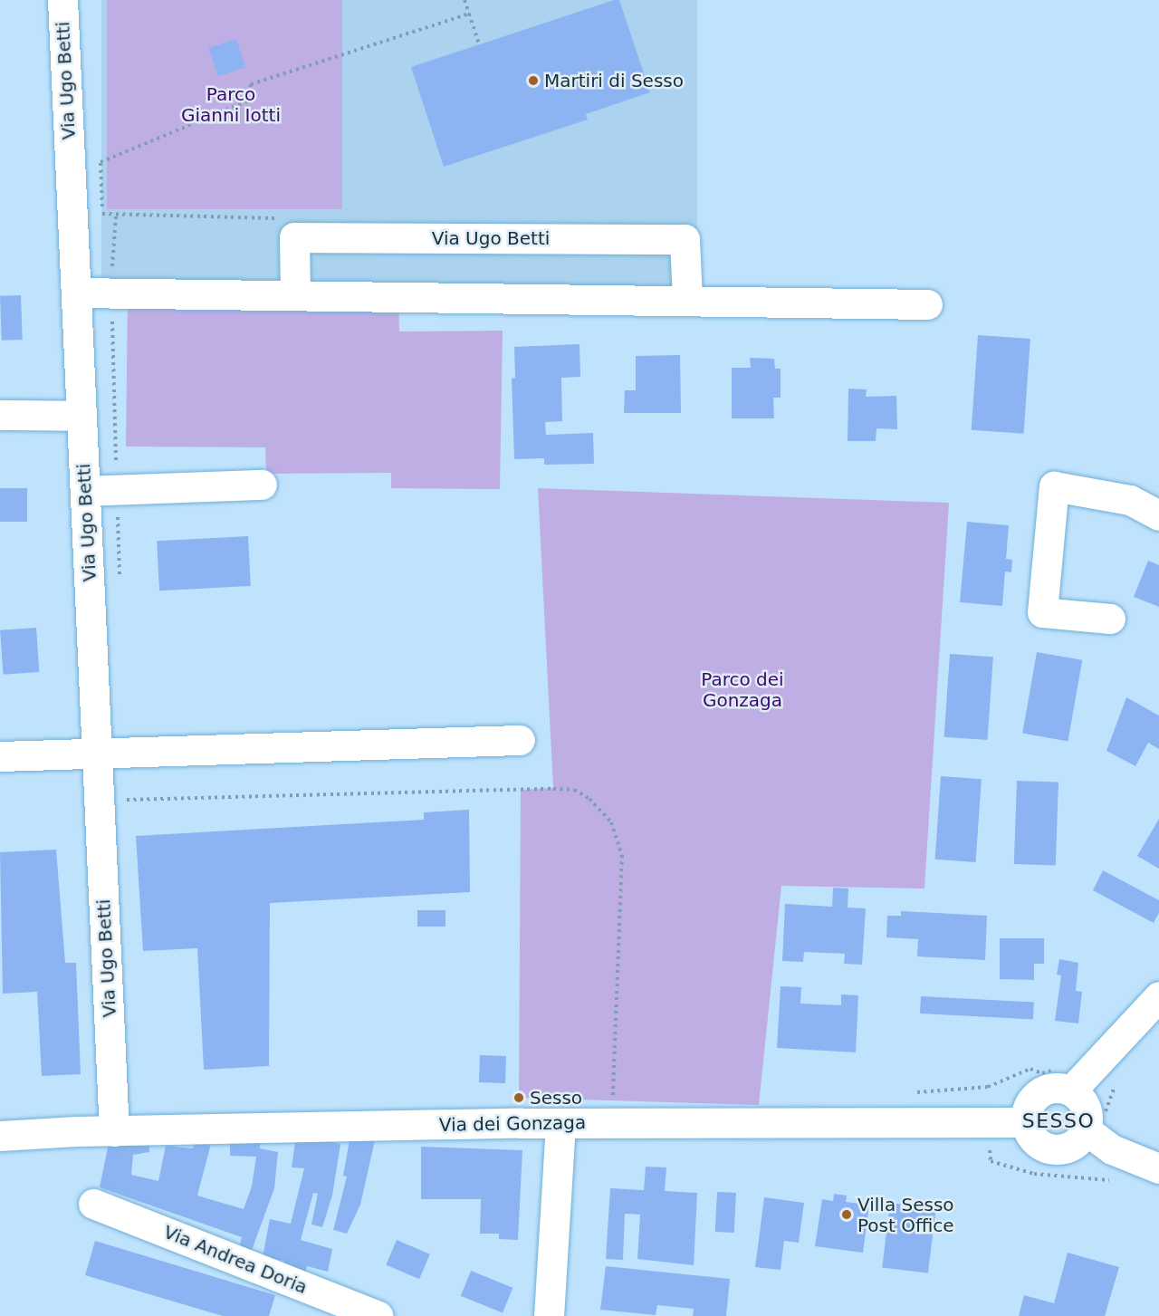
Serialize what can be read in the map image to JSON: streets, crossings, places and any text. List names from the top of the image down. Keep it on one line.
{"streets":{"street":["Via Ugo Betti","Via dei Gonzaga","Via Andrea Doria"]},"crossings":[["Via Ugo Betti","Via dei Gonzaga"]],"districts":["SESSO"],"parks":["Parco Gianni Iotti","Parco dei Gonzaga"],"places":["Martiri di Sesso","Sesso","Villa Sesso Post Office"]}
